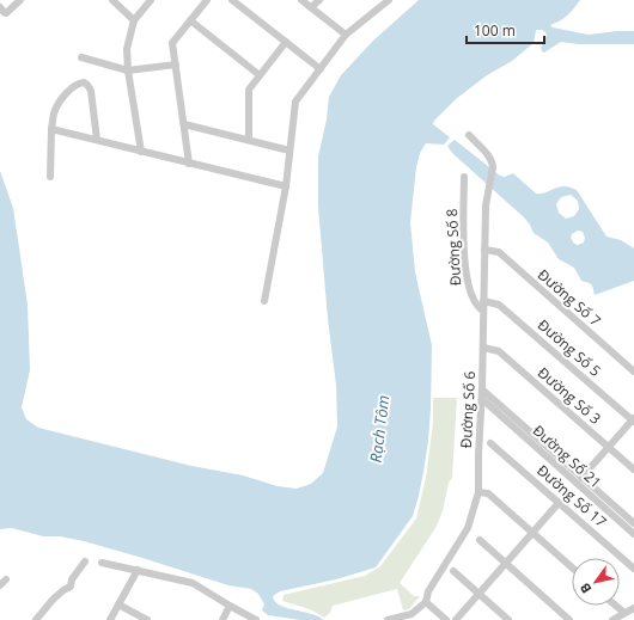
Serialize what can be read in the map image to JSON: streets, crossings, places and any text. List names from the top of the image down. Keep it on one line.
{"streets":{"street":["Đường Số 8","Đường Số 7","Đường Số 5","Đường Số 3","Đường Số 6","Đường Số 21","Đường Số 17"]},"crossings":[["Đường Số 8","Đường Số 6"],["Đường Số 7","Đường Số 6"],["Đường Số 5","Đường Số 6"],["Đường Số 3","Đường Số 6"],["Đường Số 6","Đường Số 21"]],"water":["Rạch Tôm"],"scale_bar":"100 m","north":"bottom left"}
